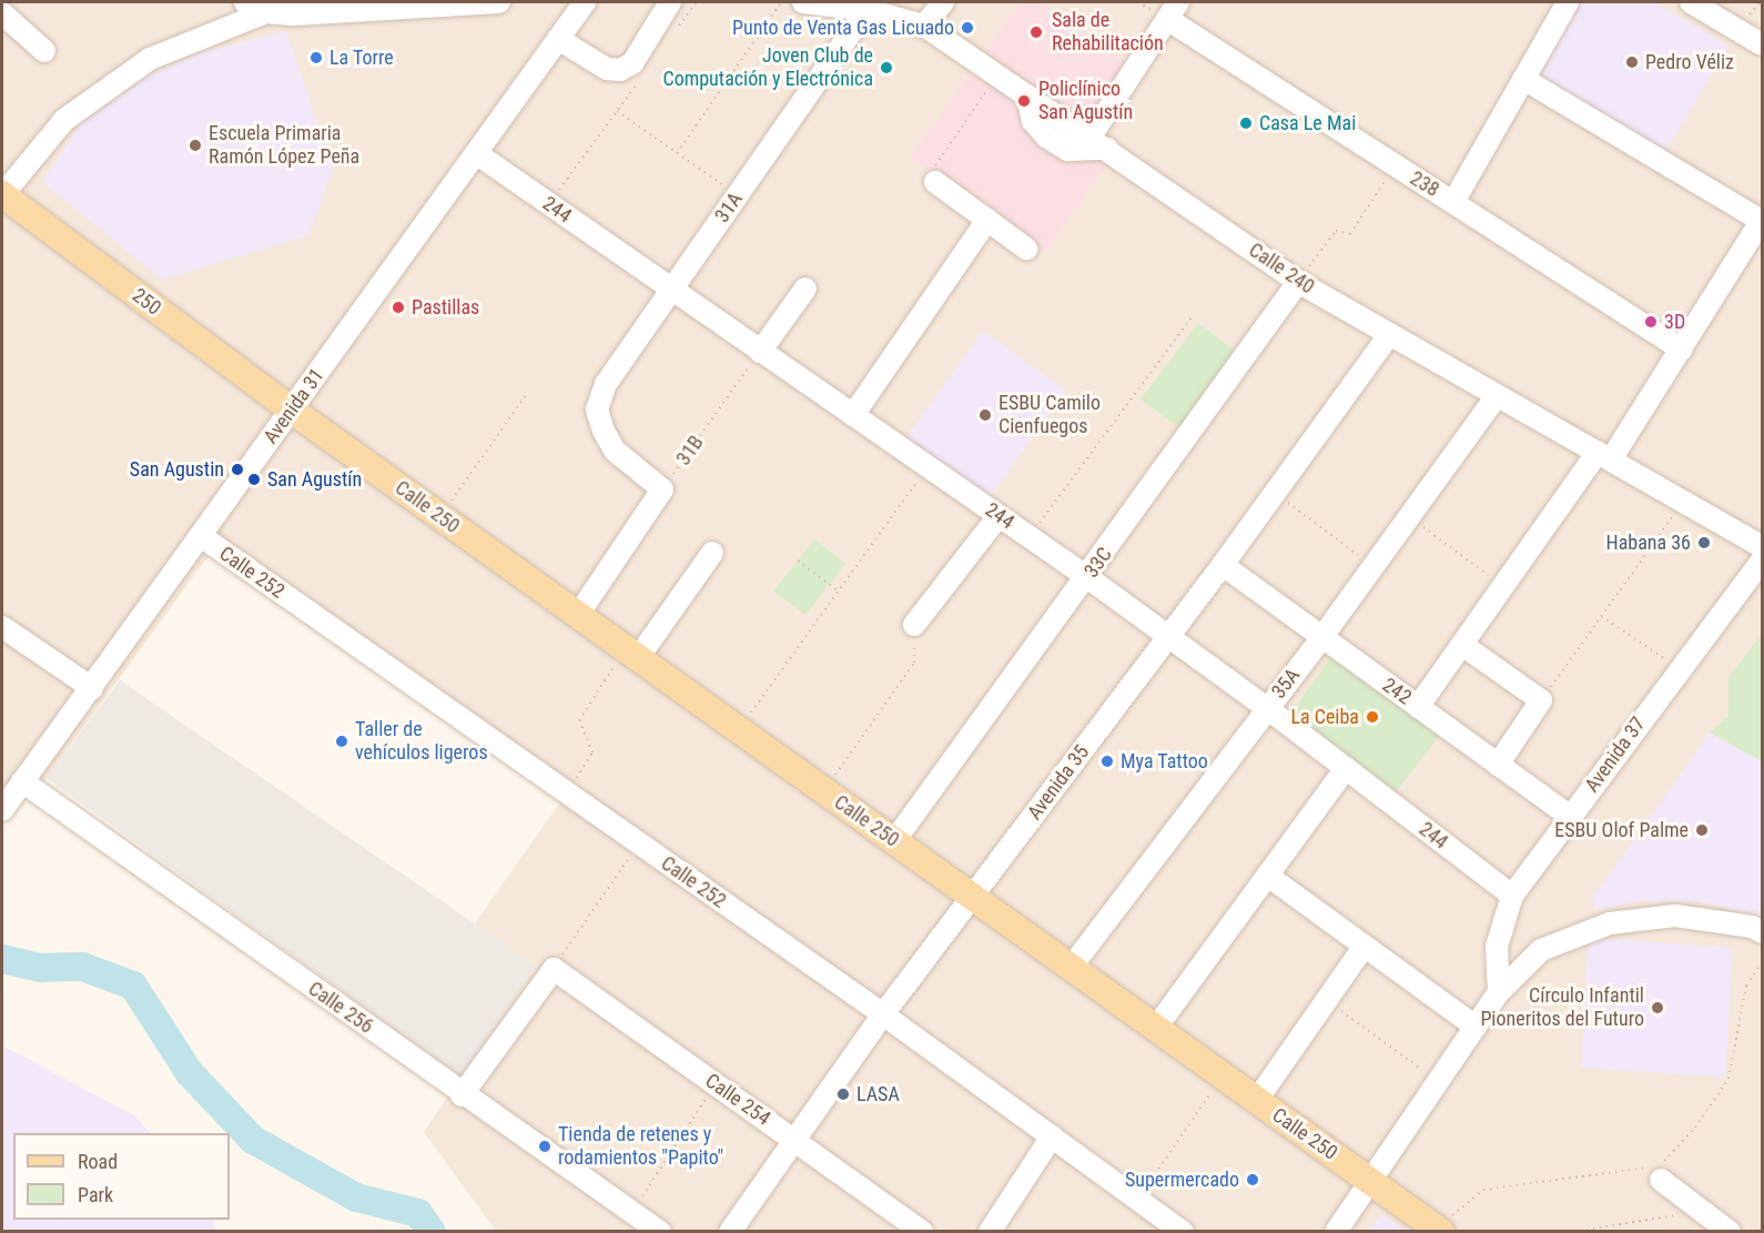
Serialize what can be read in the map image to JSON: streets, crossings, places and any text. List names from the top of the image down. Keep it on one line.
{"streets":{"main road":["250","Calle 250"],"street":["238","31A","244","Calle 240","Avenida 31","33C","Calle 252","35A","242","Avenida 37","Avenida 35","Calle 256","Calle 254"],"path":["31B"]},"crossings":[["31A","244"],["31A","31B"],["244","Avenida 31"],["244","31B"],["244","33C"],["244","35A"],["244","Avenida 37"],["244","Avenida 35"],["Calle 240","33C"],["Calle 240","35A"],["Calle 240","Avenida 35"],["250","Avenida 31"],["250","Calle 250"],["Avenida 31","Calle 250"],["Avenida 31","Calle 252"],["Avenida 31","Calle 256"],["Calle 250","33C"],["Calle 250","35A"],["Calle 250","Avenida 35"],["Calle 252","Avenida 35"],["35A","242"],["242","Avenida 37"],["242","Avenida 35"],["Avenida 35","Calle 254"]],"places":["Punto de Venta Gas Licuado","Sala de Rehabilitación","La Torre","Pedro Véliz","Joven Club de Computación y Electrónica","Policlínico San Agustín","Casa Le Mai","Escuela Primaria Ramón López Peña","Pastillas","3D","ESBU Camilo Cienfuegos","San Agustin","San Agustín","Habana 36","La Ceiba","Taller de vehículos ligeros","Mya Tattoo","ESBU Olof Palme","Círculo Infantil Pioneritos del Futuro","LASA","Tienda de retenes y rodamientos \"Papito\"","Supermercado"],"legend":["Road","Park"]}
